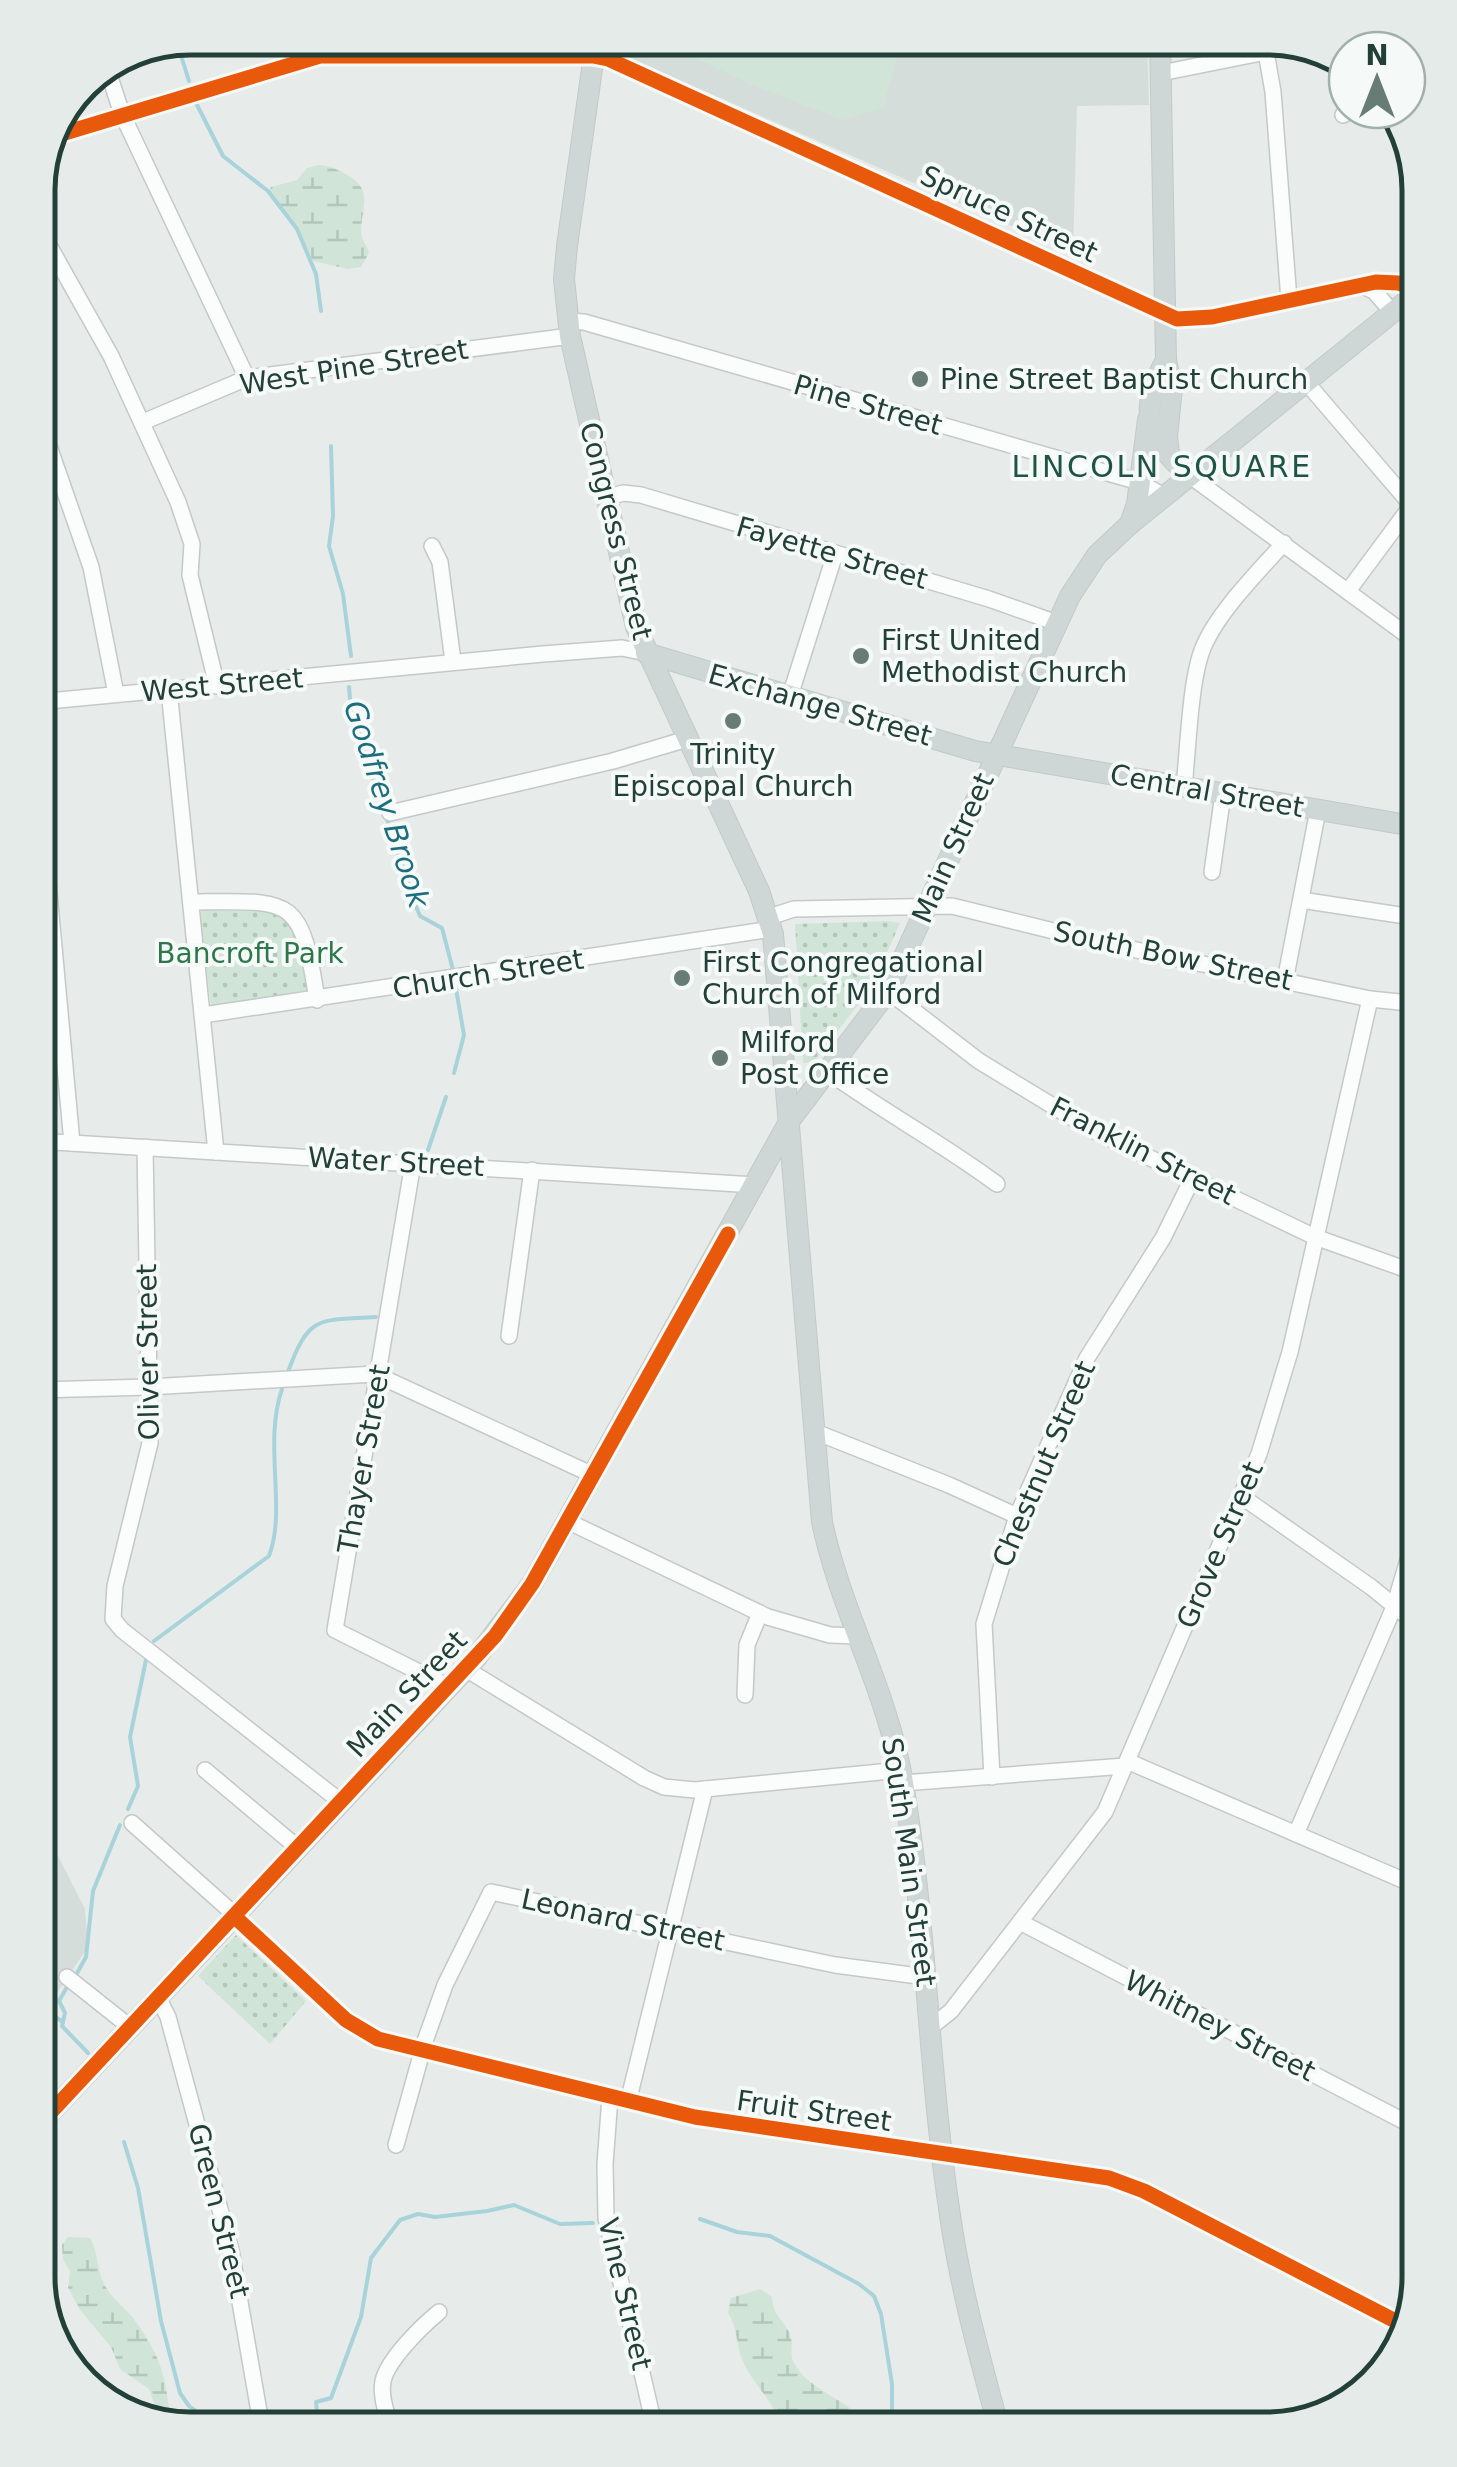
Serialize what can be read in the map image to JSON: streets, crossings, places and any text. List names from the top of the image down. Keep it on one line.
{"streets":{"main road":["Congress Street","Exchange Street","Central Street","Main Street","South Main Street"],"street":["Spruce Street","West Pine Street","Pine Street","Fayette Street","West Street","South Bow Street","Church Street","Franklin Street","Water Street","Oliver Street","Thayer Street","Chestnut Street","Grove Street","Leonard Street","Whitney Street","Fruit Street","Green Street","Vine Street"]},"crossings":[["West Pine Street","Pine Street"],["West Pine Street","Congress Street"],["Pine Street","Congress Street"],["Pine Street","Main Street"],["Congress Street","Fayette Street"],["Congress Street","West Street"],["Congress Street","Exchange Street"],["Congress Street","Main Street"],["Congress Street","South Bow Street"],["Congress Street","Church Street"],["Congress Street","South Main Street"],["Fayette Street","Main Street"],["West Street","Exchange Street"],["Exchange Street","Central Street"],["Exchange Street","Main Street"],["Central Street","Main Street"],["Main Street","South Bow Street"],["Main Street","Franklin Street"],["Main Street","Water Street"],["Main Street","Oliver Street"],["Main Street","Thayer Street"],["Main Street","South Main Street"],["Main Street","Fruit Street"],["Main Street","Green Street"],["South Bow Street","Church Street"],["South Bow Street","Grove Street"],["Franklin Street","Chestnut Street"],["Franklin Street","Grove Street"],["Water Street","Oliver Street"],["Water Street","Thayer Street"],["Grove Street","South Main Street"],["Grove Street","Whitney Street"],["South Main Street","Leonard Street"],["South Main Street","Fruit Street"],["Leonard Street","Fruit Street"],["Fruit Street","Vine Street"]],"districts":["LINCOLN SQUARE"],"water":["Godfrey Brook"],"parks":["Bancroft Park"],"places":["Pine Street Baptist Church","First United Methodist Church","Trinity Episcopal Church","First Congregational Church of Milford","Milford Post Office"],"north":"top"}
